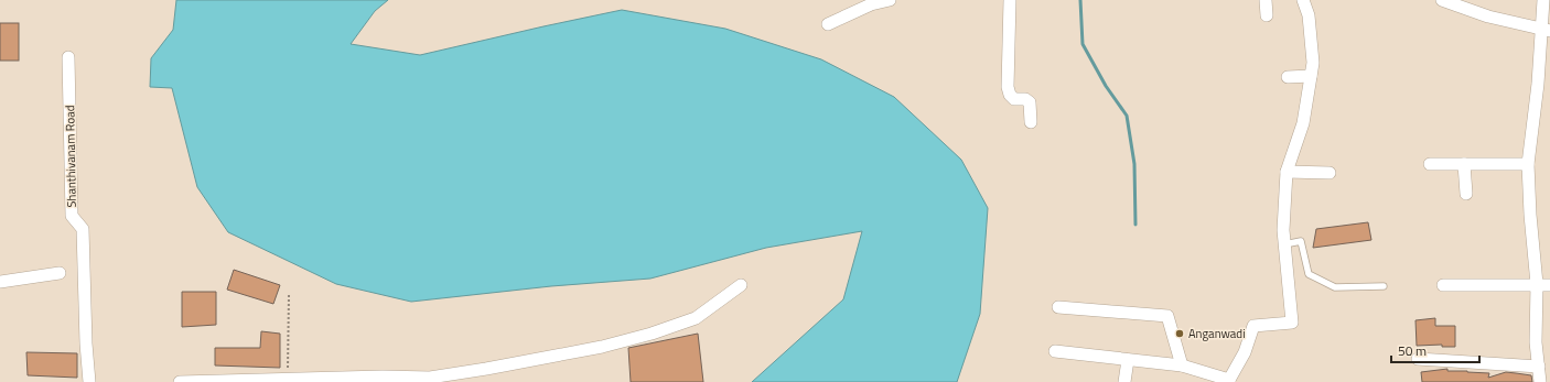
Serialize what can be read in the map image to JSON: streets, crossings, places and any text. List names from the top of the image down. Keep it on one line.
{"streets":{"street":["Shanthivanam Road"]},"places":["Anganwadi"],"scale_bar":"50 m"}
